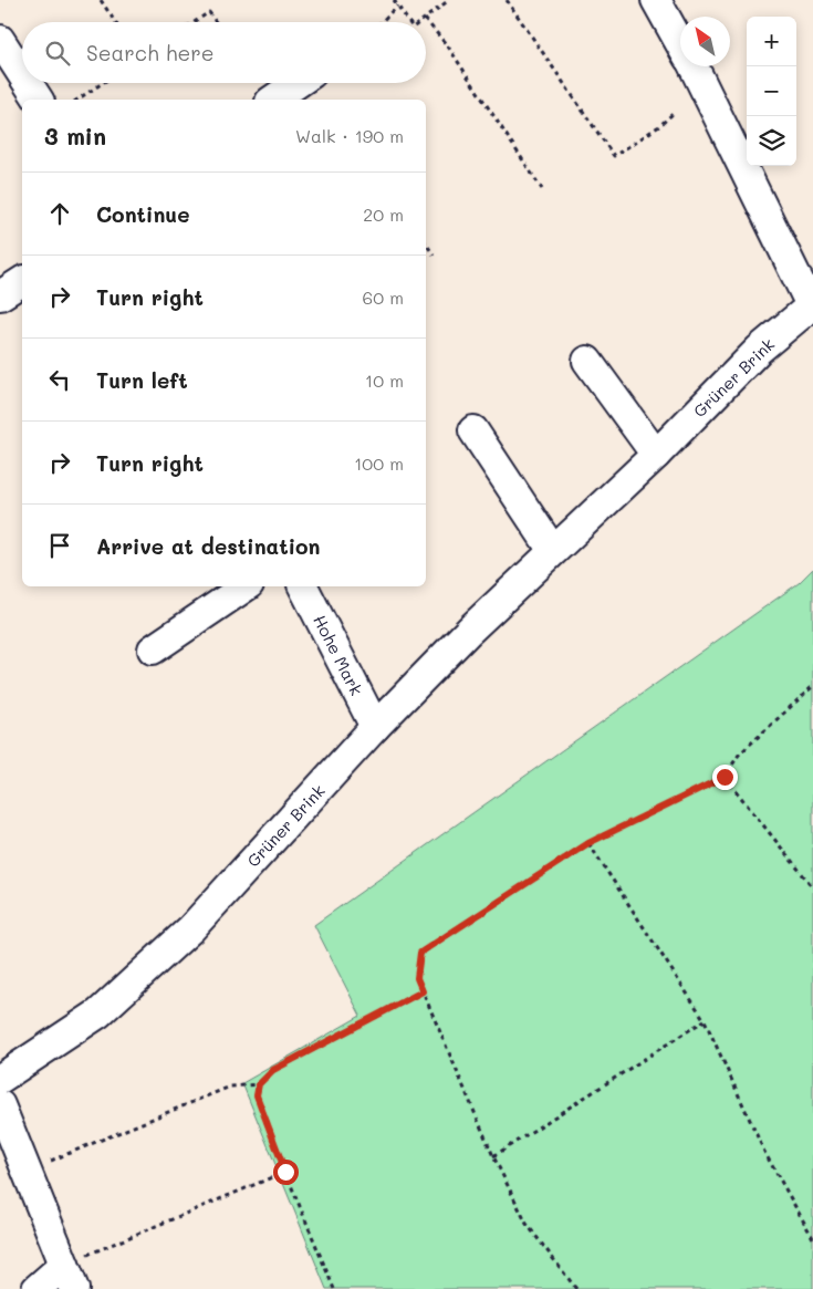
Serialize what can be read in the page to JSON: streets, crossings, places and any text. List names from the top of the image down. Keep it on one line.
{"streets":{"street":["Grüner Brink","Hohe Mark"]},"crossings":[["Grüner Brink","Hohe Mark"]],"north":"top left","page":{"map_buttons":["+","−"],"search":"Search here","heading":["3 min","Walk · 190 m"],"list":[["Continue","20 m"],["Turn right","60 m"],["Turn left","10 m"],["Turn right","100 m"],"Arrive at destination"]}}
